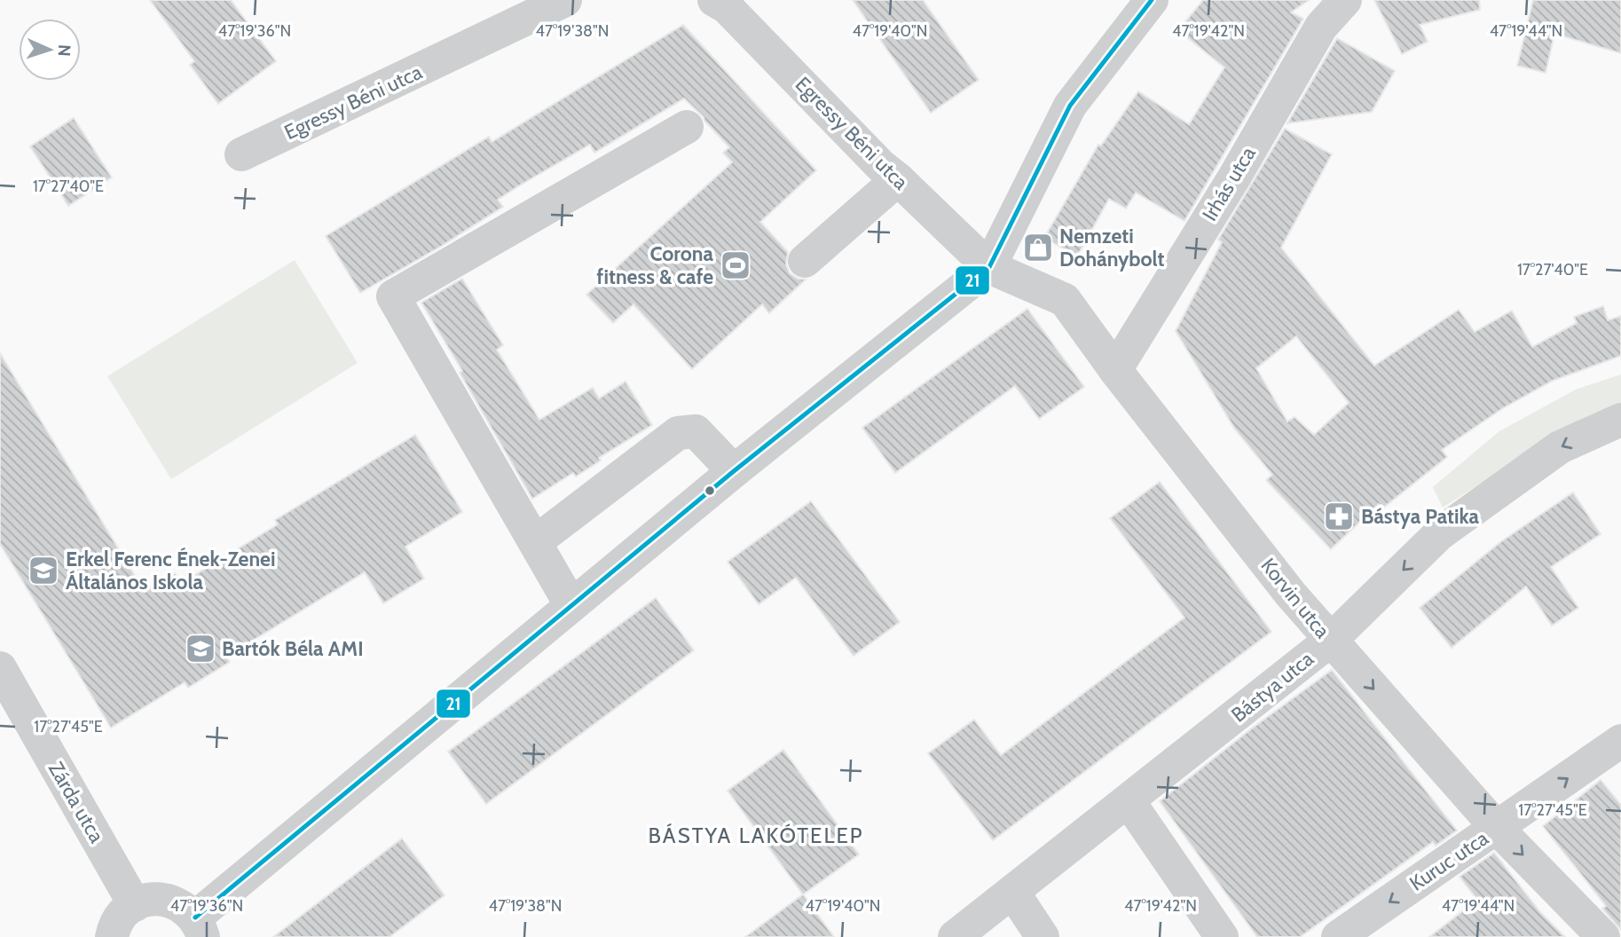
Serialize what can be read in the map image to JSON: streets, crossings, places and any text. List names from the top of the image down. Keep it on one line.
{"streets":{"street":["Egressy Béni utca","Irhás utca","Korvin utca","Bástya utca","Zárda utca","Kuruc utca"]},"crossings":[["Egressy Béni utca","Korvin utca"],["Irhás utca","Korvin utca"],["Korvin utca","Bástya utca"],["Korvin utca","Kuruc utca"]],"one_way":["Bástya utca"],"districts":["BÁSTYA LAKÓTELEP"],"places":{"shop":["Nemzeti Dohánybolt"],"sports":["Corona fitness & cafe"],"pharmacy":["Bástya Patika"],"school or university":["Erkel Ferenc Ének-Zenei Általános Iskola","Bartók Béla AMI"]},"lines":["transit line 21"],"north":"right","coordinates":["47°19'36\"N","47°19'38\"N","47°19'40\"N","47°19'42\"N","47°19'44\"N","17°27'40\"E","17°27'45\"E"]}
